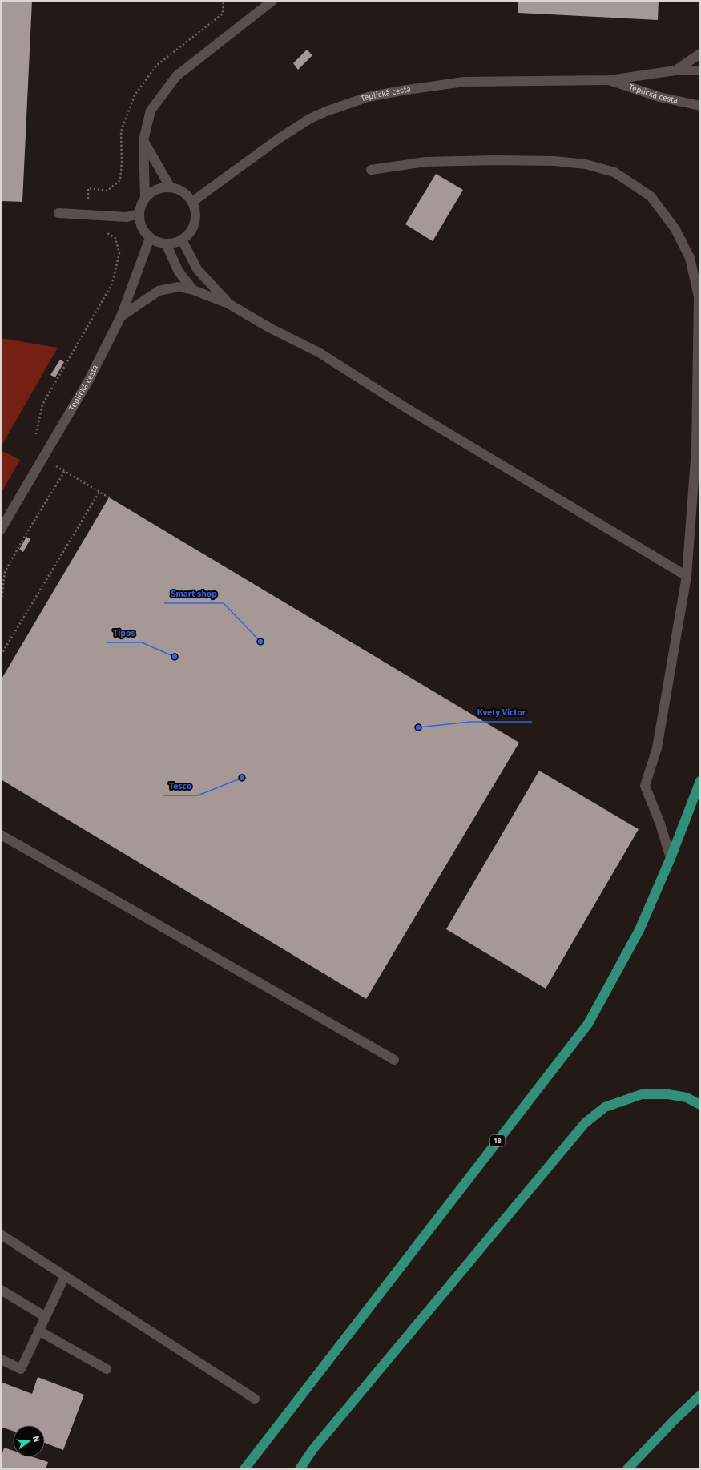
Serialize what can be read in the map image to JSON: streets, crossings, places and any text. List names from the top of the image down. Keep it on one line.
{"streets":{"main road":["18"],"street":["Teplická cesta"]},"places":["Smart shop","Tipos","Kvety Victor","Tesco"],"north":"right"}
